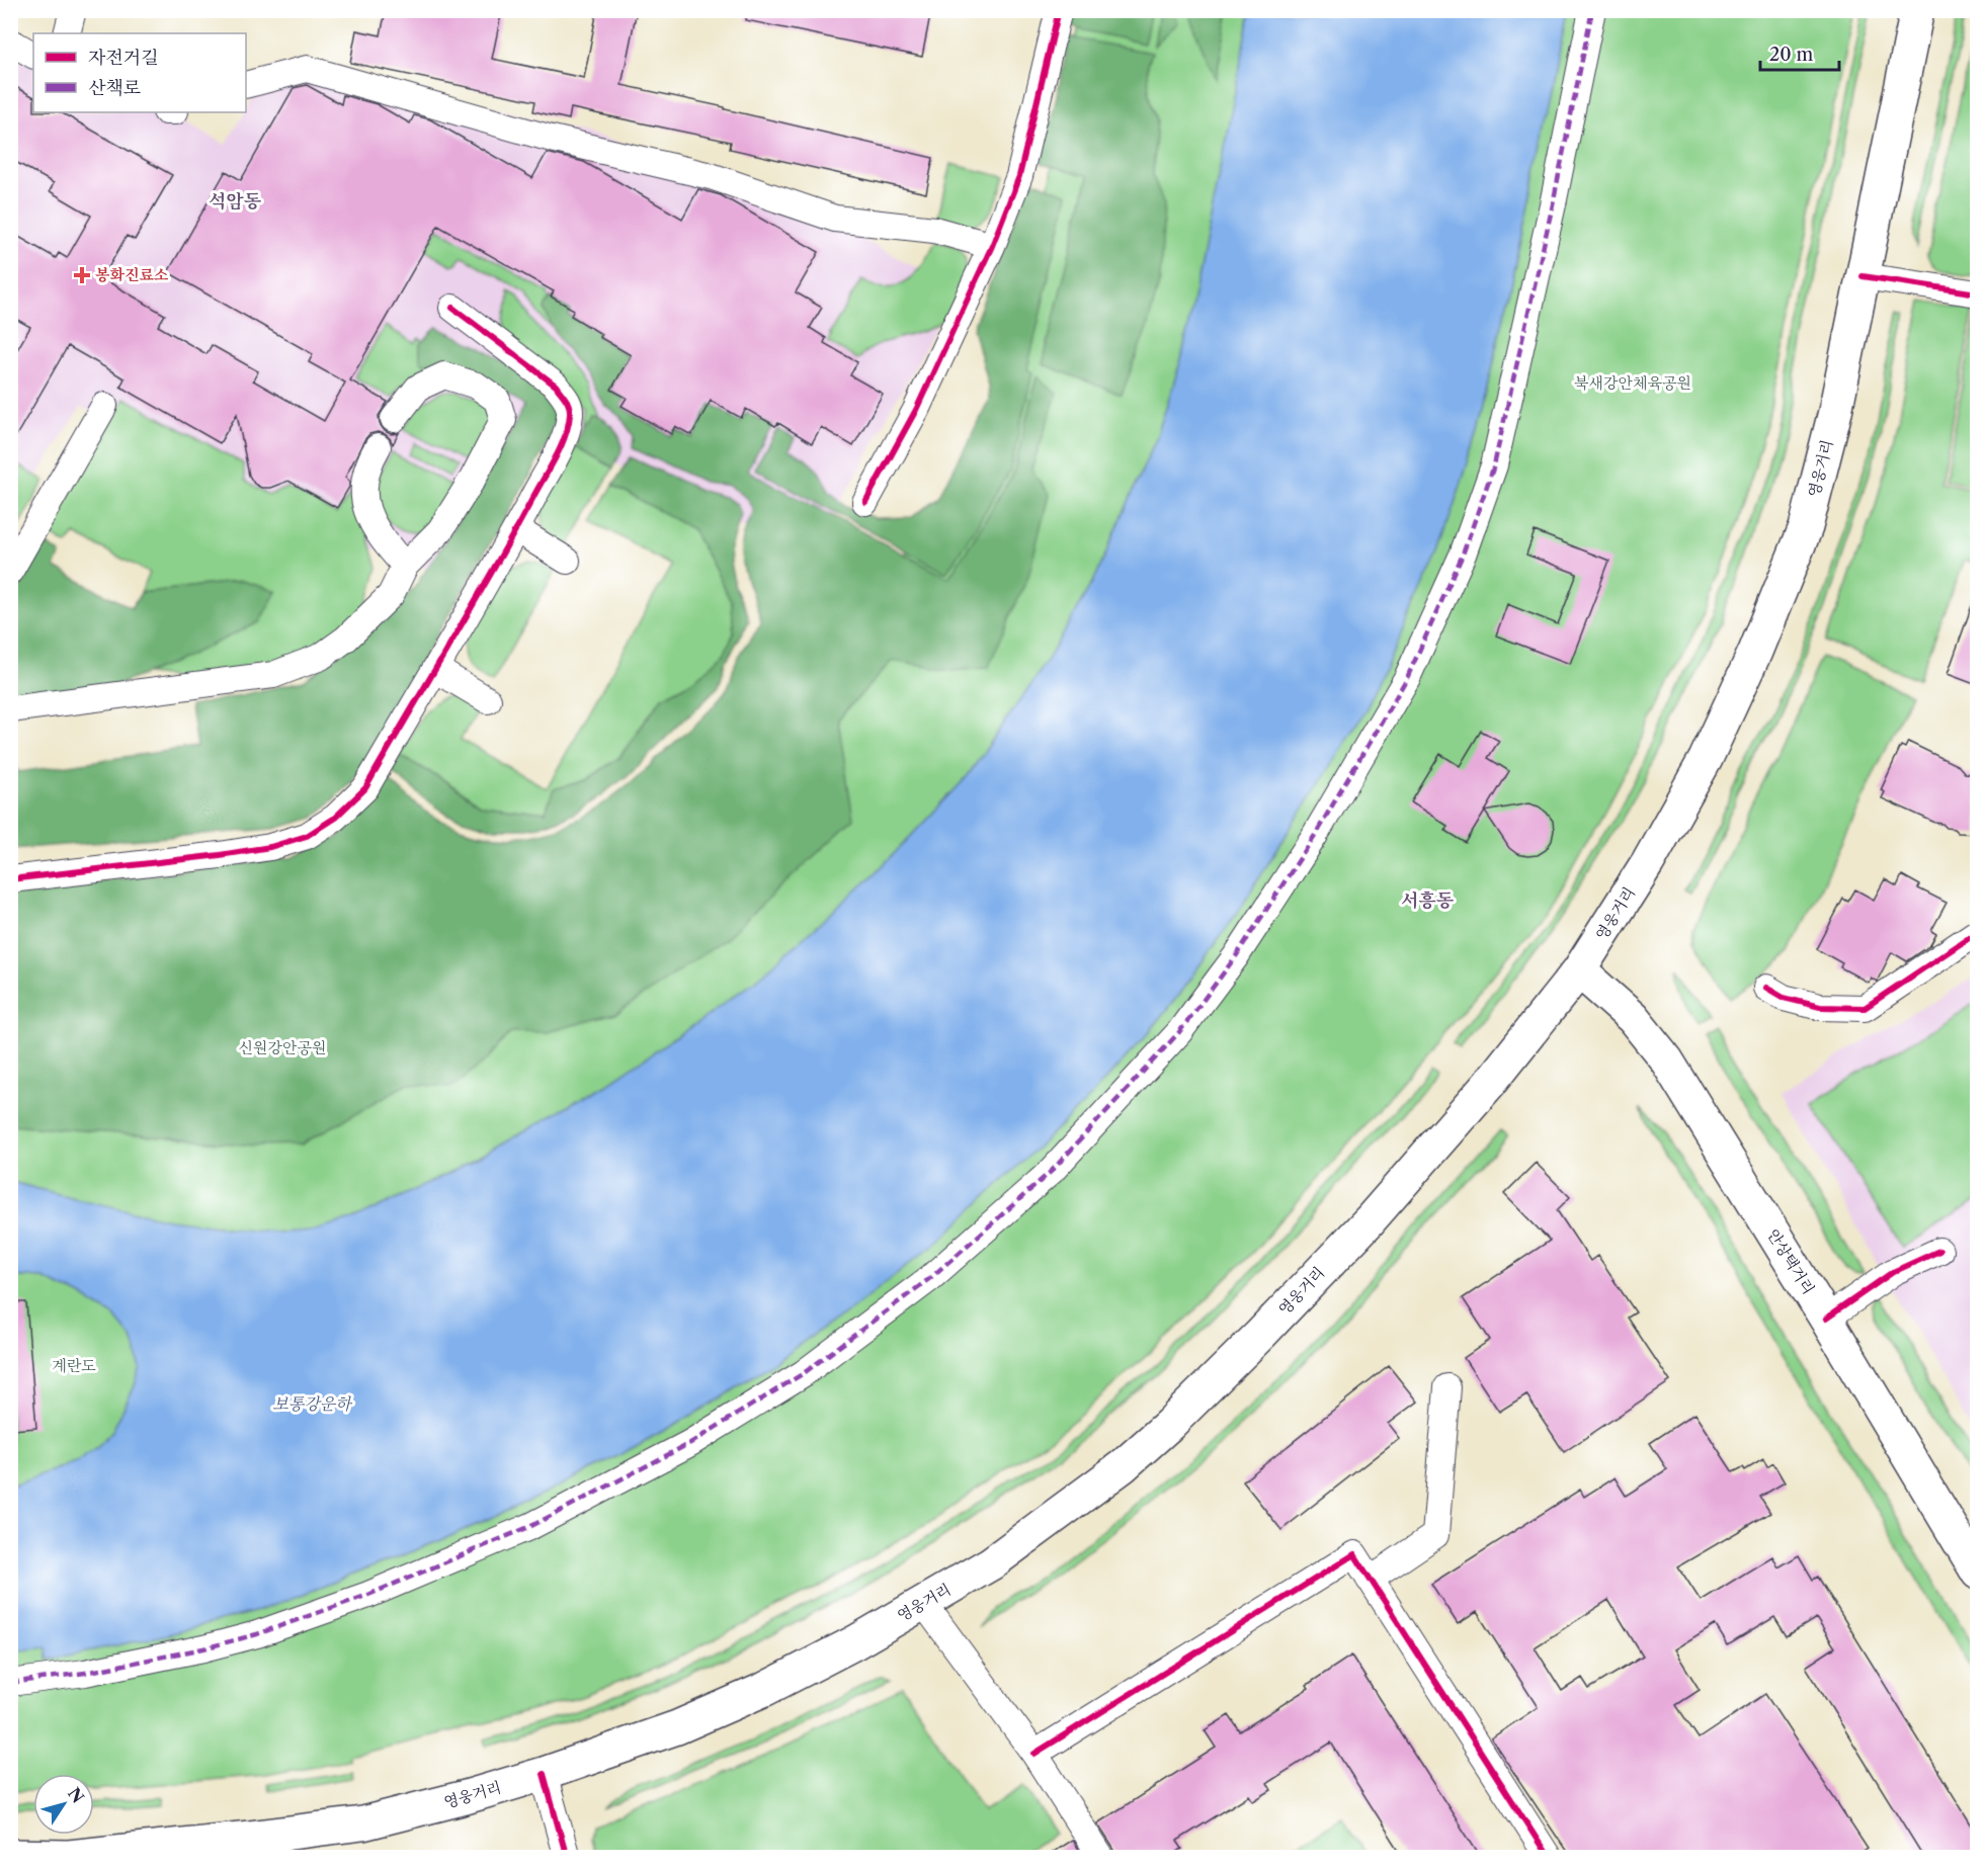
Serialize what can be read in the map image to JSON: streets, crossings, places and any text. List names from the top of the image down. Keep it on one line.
{"streets":{"main road":["영웅거리","안상택거리"]},"crossings":[["영웅거리","안상택거리"]],"districts":["석암동","서흥동"],"water":["보통강운하"],"parks":["북새강안체육공원","신원강안공원","계란도"],"places":{"health":["봉화진료소"]},"legend":["자전거길","산책로"],"scale_bar":"20 m","north":"top right"}
